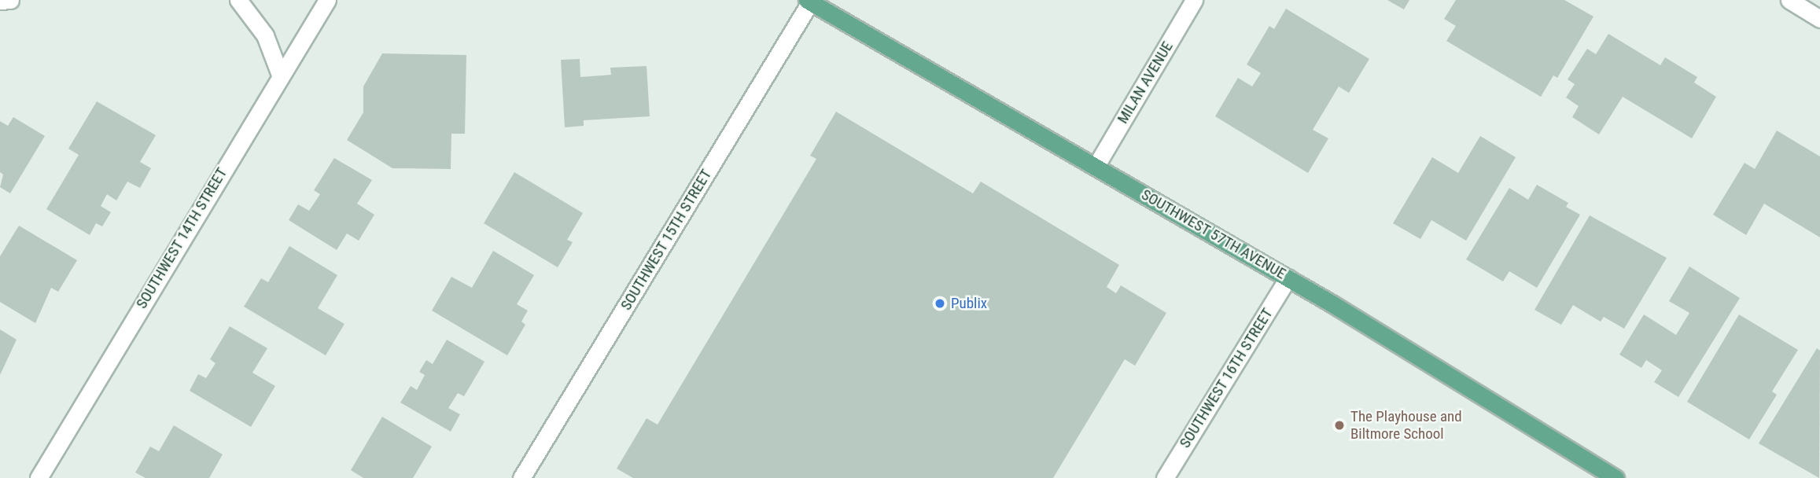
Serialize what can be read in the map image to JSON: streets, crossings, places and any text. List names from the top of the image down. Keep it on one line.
{"streets":{"main road":["SOUTHWEST 57TH AVENUE"],"street":["MILAN AVENUE","SOUTHWEST 14TH STREET","SOUTHWEST 15TH STREET","SOUTHWEST 16TH STREET"]},"crossings":[["MILAN AVENUE","SOUTHWEST 57TH AVENUE"],["SOUTHWEST 57TH AVENUE","SOUTHWEST 15TH STREET"],["SOUTHWEST 57TH AVENUE","SOUTHWEST 16TH STREET"]],"places":["Publix","The Playhouse and Biltmore School"]}
